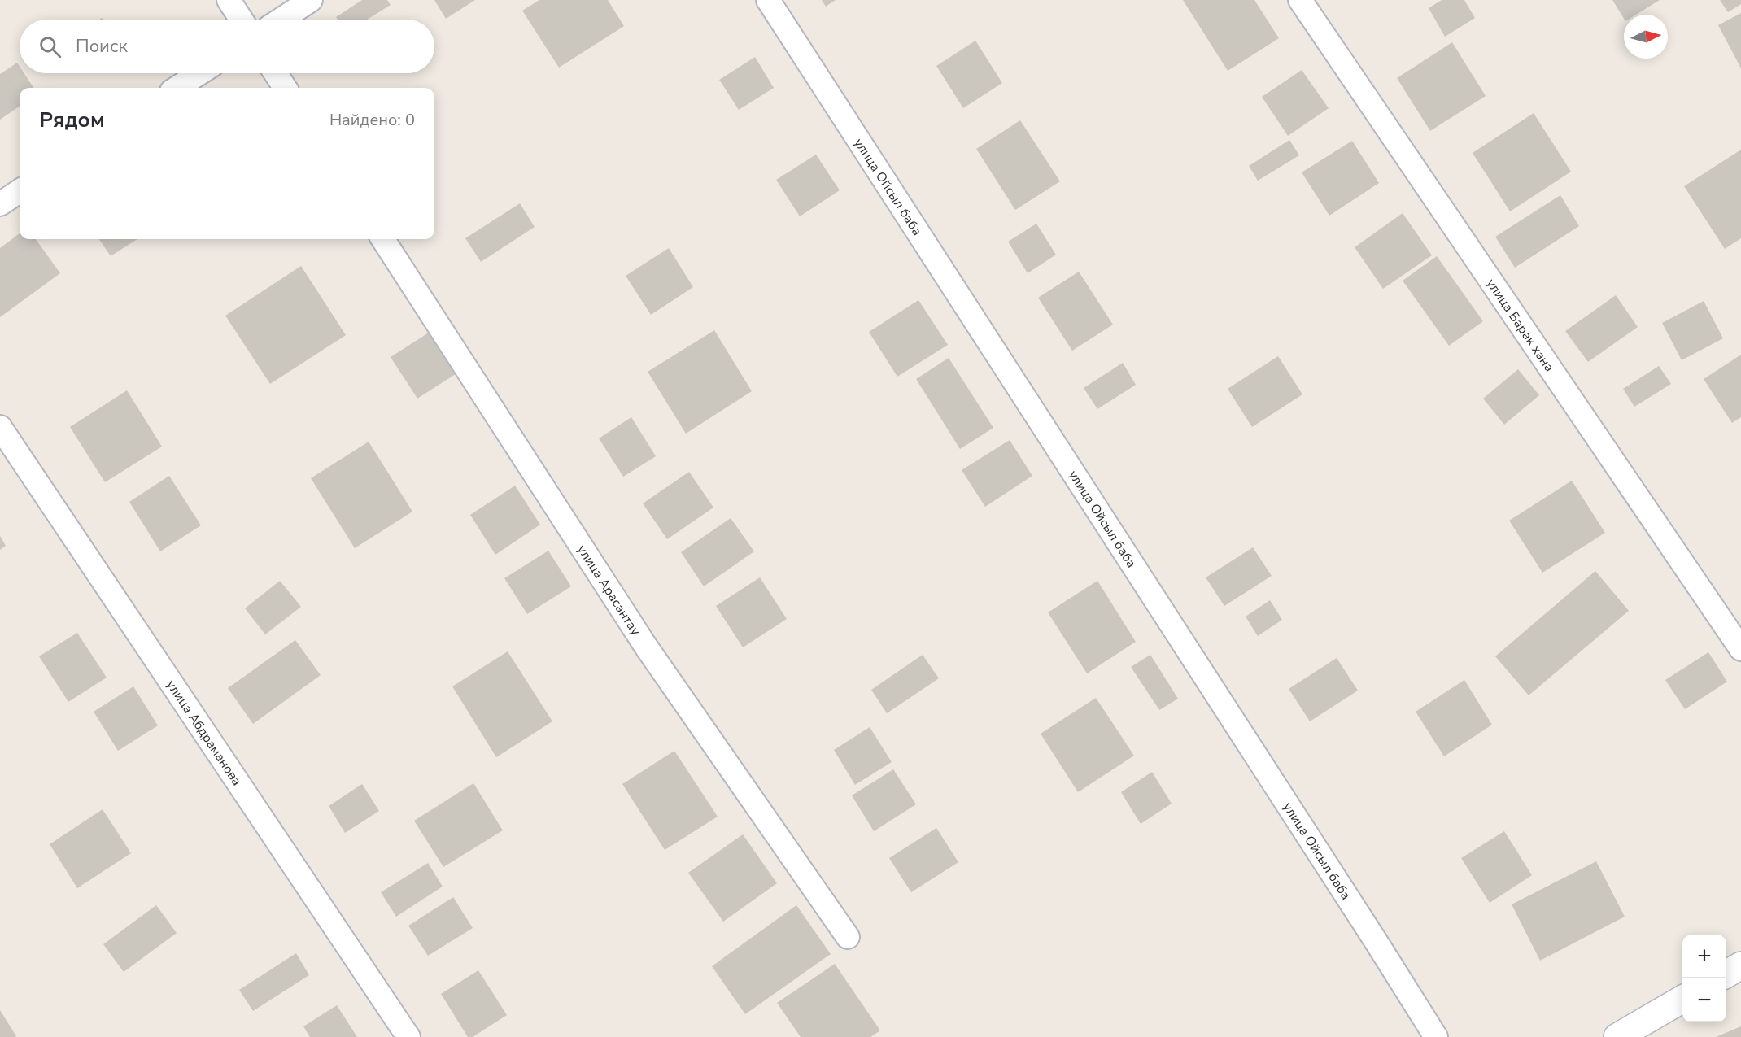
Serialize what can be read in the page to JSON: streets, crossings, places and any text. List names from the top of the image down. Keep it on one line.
{"streets":{"street":["улица Ойсыл баба","улица Барак хана","улица Арасантау","улица Абдраманова"]},"north":"right","page":{"search":"Поиск","heading":["Рядом","Найдено: 0"],"map_buttons":["+","−"]}}
